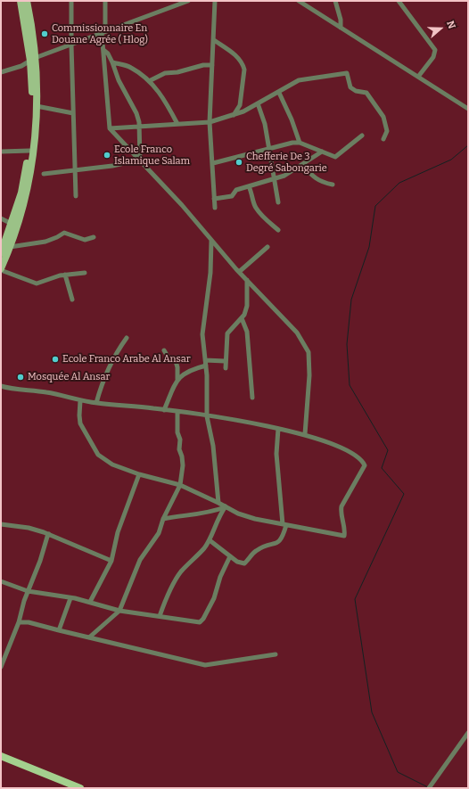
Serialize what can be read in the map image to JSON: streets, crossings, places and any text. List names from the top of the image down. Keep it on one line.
{"places":["Commissionnaire En Douane Agrée ( Hlog)","Ecole Franco Islamique Salam","Chefferie De 3 Degré Sabongarie","Ecole Franco Arabe Al Ansar","Mosquée Al Ansar"],"north":"right"}
